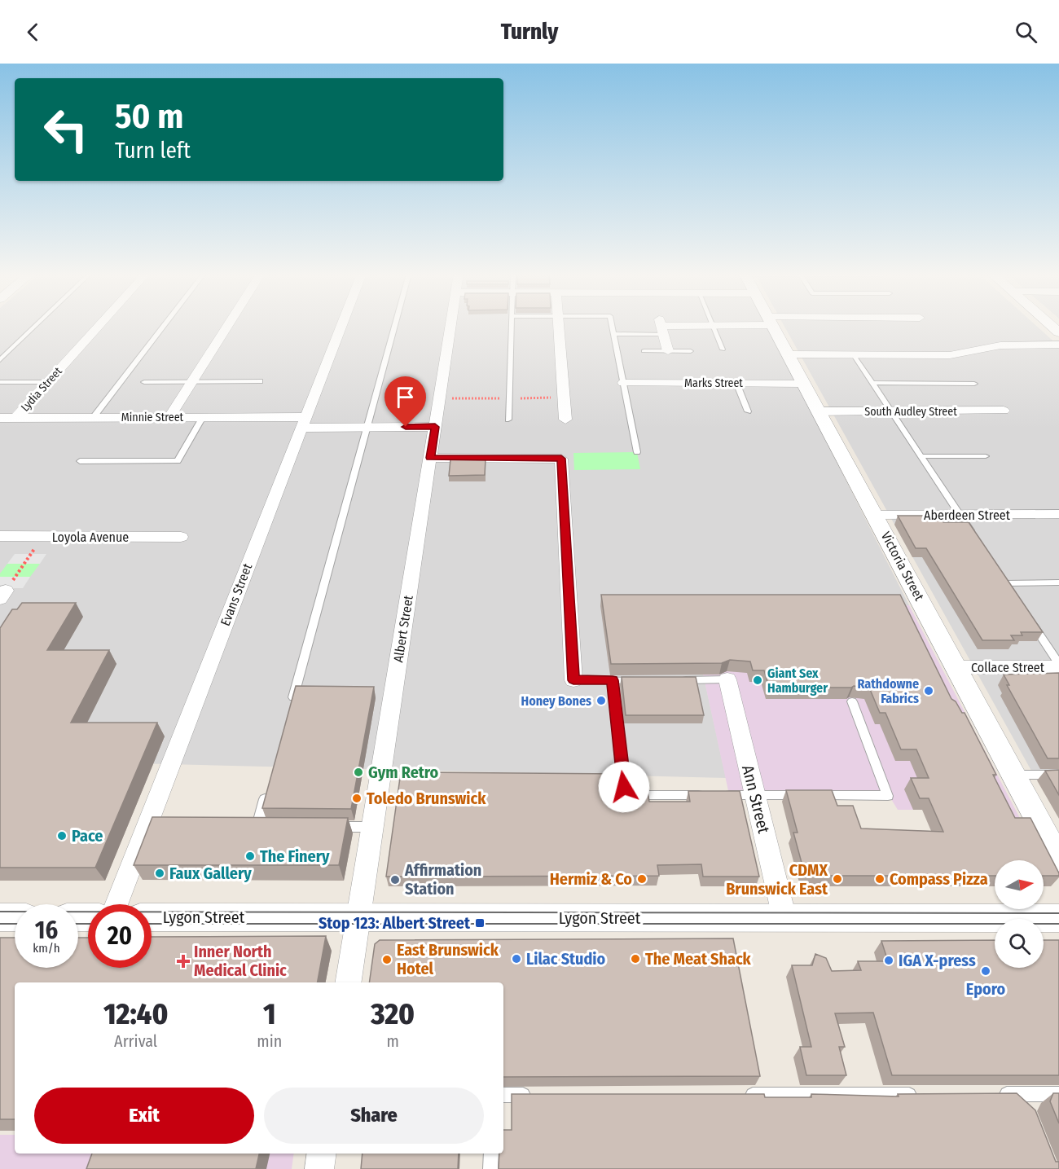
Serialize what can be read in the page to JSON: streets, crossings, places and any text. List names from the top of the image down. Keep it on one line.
{"streets":{"street":["Marks Street","Lydia Street","South Audley Street","Minnie Street","Aberdeen Street","Loyola Avenue","Victoria Street","Evans Street","Albert Street","Collace Street","Ann Street","Lygon Street"]},"crossings":[["Marks Street","Victoria Street"],["Lydia Street","Minnie Street"],["South Audley Street","Victoria Street"],["Minnie Street","Evans Street"],["Minnie Street","Albert Street"],["Aberdeen Street","Victoria Street"],["Victoria Street","Collace Street"],["Albert Street","Lygon Street"],["Ann Street","Lygon Street"]],"places":{"other":["Giant Sex Hamburger","Rathdowne Fabrics","Honey Bones","Gym Retro","Toledo Brunswick","Pace","The Finery","Faux Gallery","Hermiz & Co","CDMX Brunswick East","Compass Pizza","Affirmation Station","Lilac Studio","The Meat Shack","East Brunswick Hotel","IGA X-press","Eporo"],"transit":["Stop 123: Albert Street"],"health":["Inner North Medical Clinic"]},"north":"right","page":{"header":"Turnly","turn":["50 m","Turn left"],"speed":"16 km/h","limit":"20","eta":["12:40","Arrival","1","min","320","m"],"buttons":["Exit","Share"]}}
